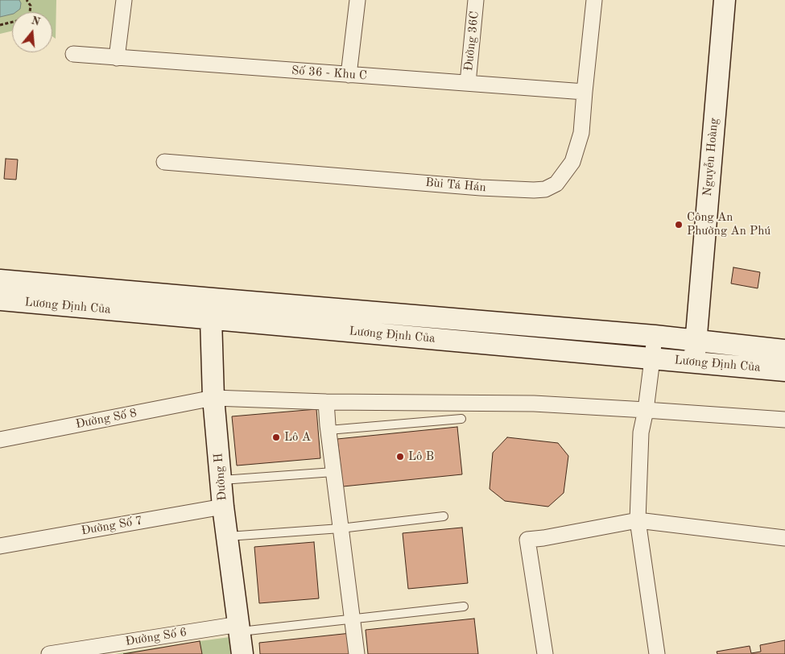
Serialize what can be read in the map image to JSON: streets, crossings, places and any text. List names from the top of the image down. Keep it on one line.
{"streets":{"main road":["Nguyễn Hoàng","Lương Định Của","Đường H"],"street":["Đường 36C","Số 36 - Khu C","Bùi Tá Hán","Đường Số 8","Đường Số 7","Đường Số 6"]},"crossings":[["Đường 36C","Số 36 - Khu C"],["Số 36 - Khu C","Bùi Tá Hán"],["Nguyễn Hoàng","Lương Định Của"],["Lương Định Của","Đường H"],["Đường Số 8","Đường H"],["Đường H","Đường Số 7"],["Đường H","Đường Số 6"]],"places":["Công An Phường An Phú","Lô A","Lô B"],"north":"top"}
